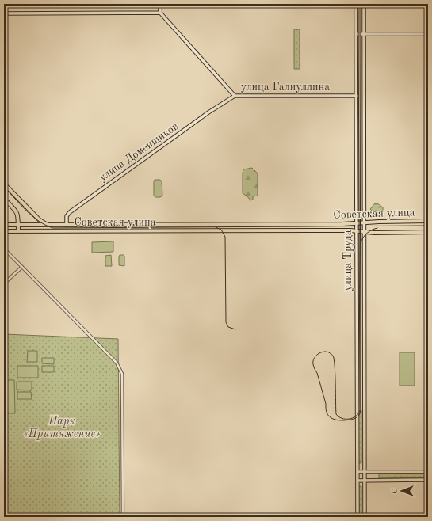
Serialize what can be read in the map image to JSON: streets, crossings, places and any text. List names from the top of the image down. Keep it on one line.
{"streets":{"main road":["улица Галиуллина","улица Доменщиков","Советская улица","улица Труда"]},"crossings":[["улица Галиуллина","улица Доменщиков"],["улица Галиуллина","улица Труда"],["улица Доменщиков","Советская улица"],["Советская улица","улица Труда"]],"parks":["Парк «Притяжение»"],"north":"left"}
